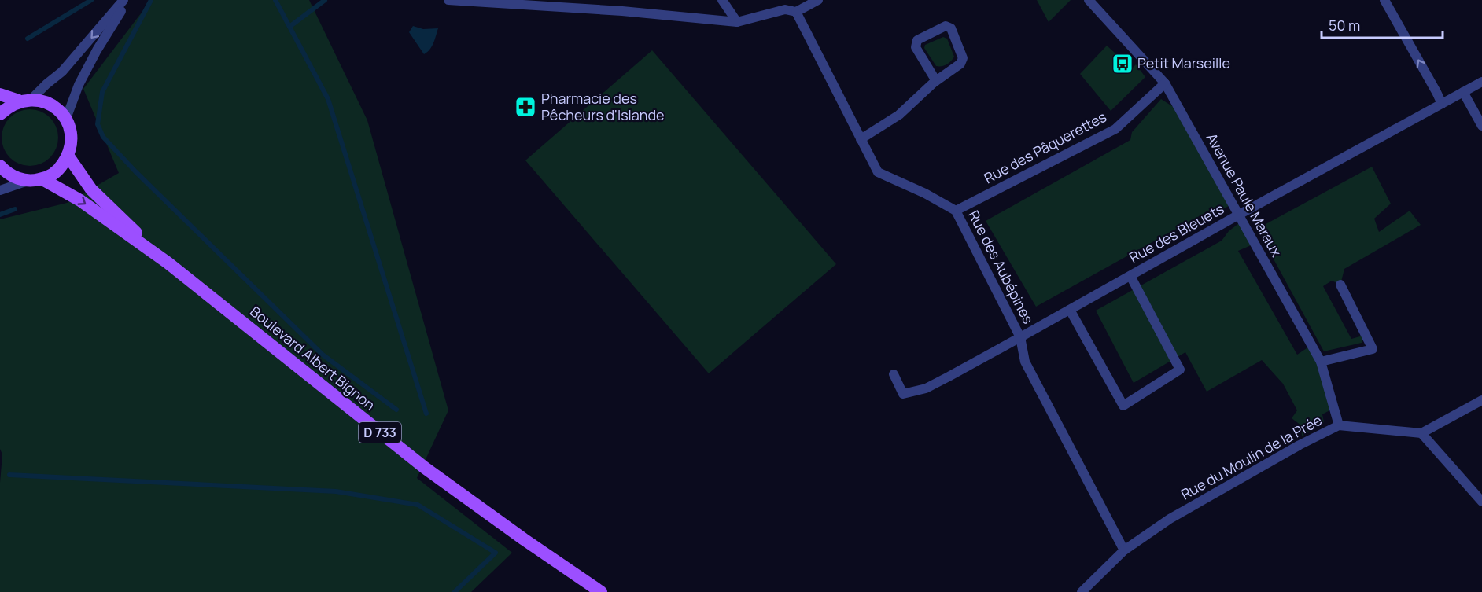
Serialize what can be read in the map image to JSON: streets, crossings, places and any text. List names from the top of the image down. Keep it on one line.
{"streets":{"main road":["Boulevard Albert Bignon","D 733"],"street":["Rue des Pâquerettes","Avenue Paule Maraux","Rue des Bleuets","Rue des Aubépines","Rue du Moulin de la Prée"]},"crossings":[["Rue des Pâquerettes","Avenue Paule Maraux"],["Rue des Pâquerettes","Rue des Aubépines"],["Avenue Paule Maraux","Rue des Bleuets"],["Avenue Paule Maraux","Rue du Moulin de la Prée"],["Rue des Bleuets","Rue des Aubépines"],["Rue des Aubépines","Rue du Moulin de la Prée"]],"places":{"bus stop":["Petit Marseille"],"pharmacy":["Pharmacie des Pêcheurs d'Islande"]},"scale_bar":"50 m"}
